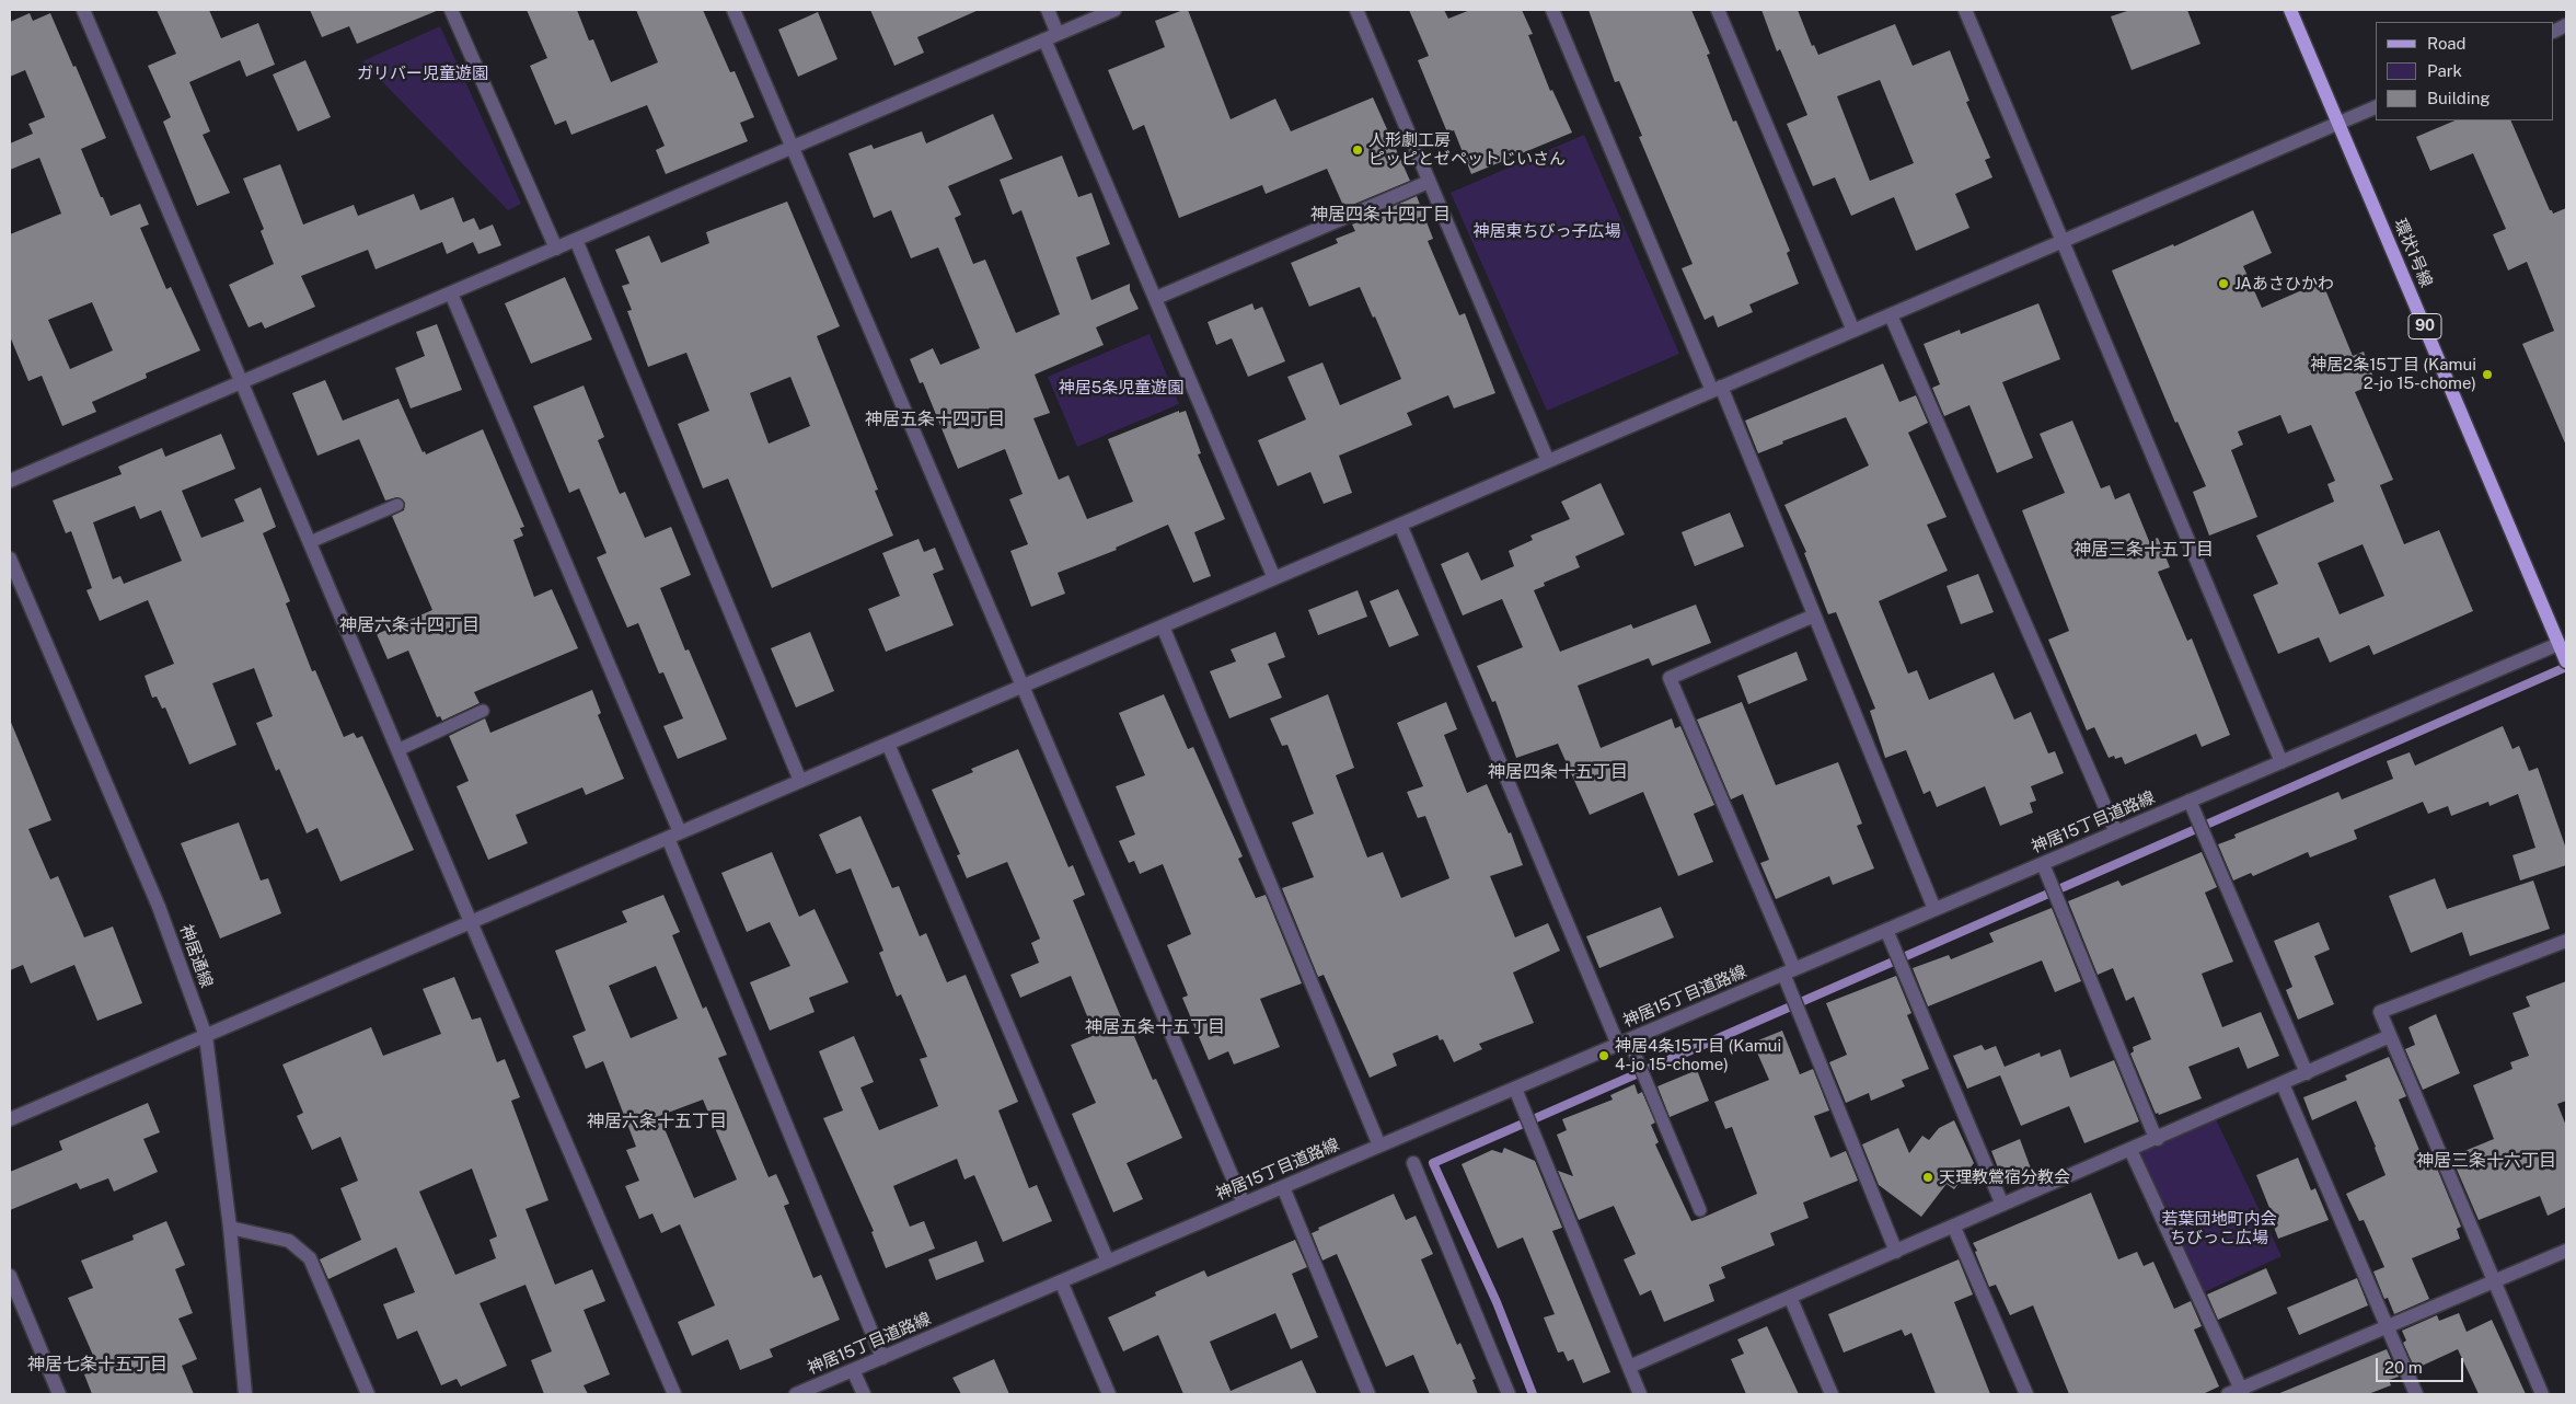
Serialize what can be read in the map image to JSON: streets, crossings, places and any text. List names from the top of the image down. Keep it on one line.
{"streets":{"main road":["環状1号線","90"],"street":["神居15丁目道路線","神居通線"]},"crossings":[["環状1号線","神居15丁目道路線"]],"districts":["神居四条十四丁目","神居五条十四丁目","神居三条十五丁目","神居六条十四丁目","神居四条十五丁目","神居五条十五丁目","神居六条十五丁目","神居三条十六丁目","神居七条十五丁目"],"parks":["ガリバー児童遊園","神居東ちびっ子広場","神居5条児童遊園","若葉団地町内会 ちびっこ広場"],"places":["人形劇工房 ピッピとゼペットじいさん","JAあさひかわ","神居2条15丁目 (Kamui 2-jo 15-chome)","神居4条15丁目 (Kamui 4-jo 15-chome)","天理教鶯宿分教会"],"legend":["Road","Park","Building"],"scale_bar":"20 m"}
